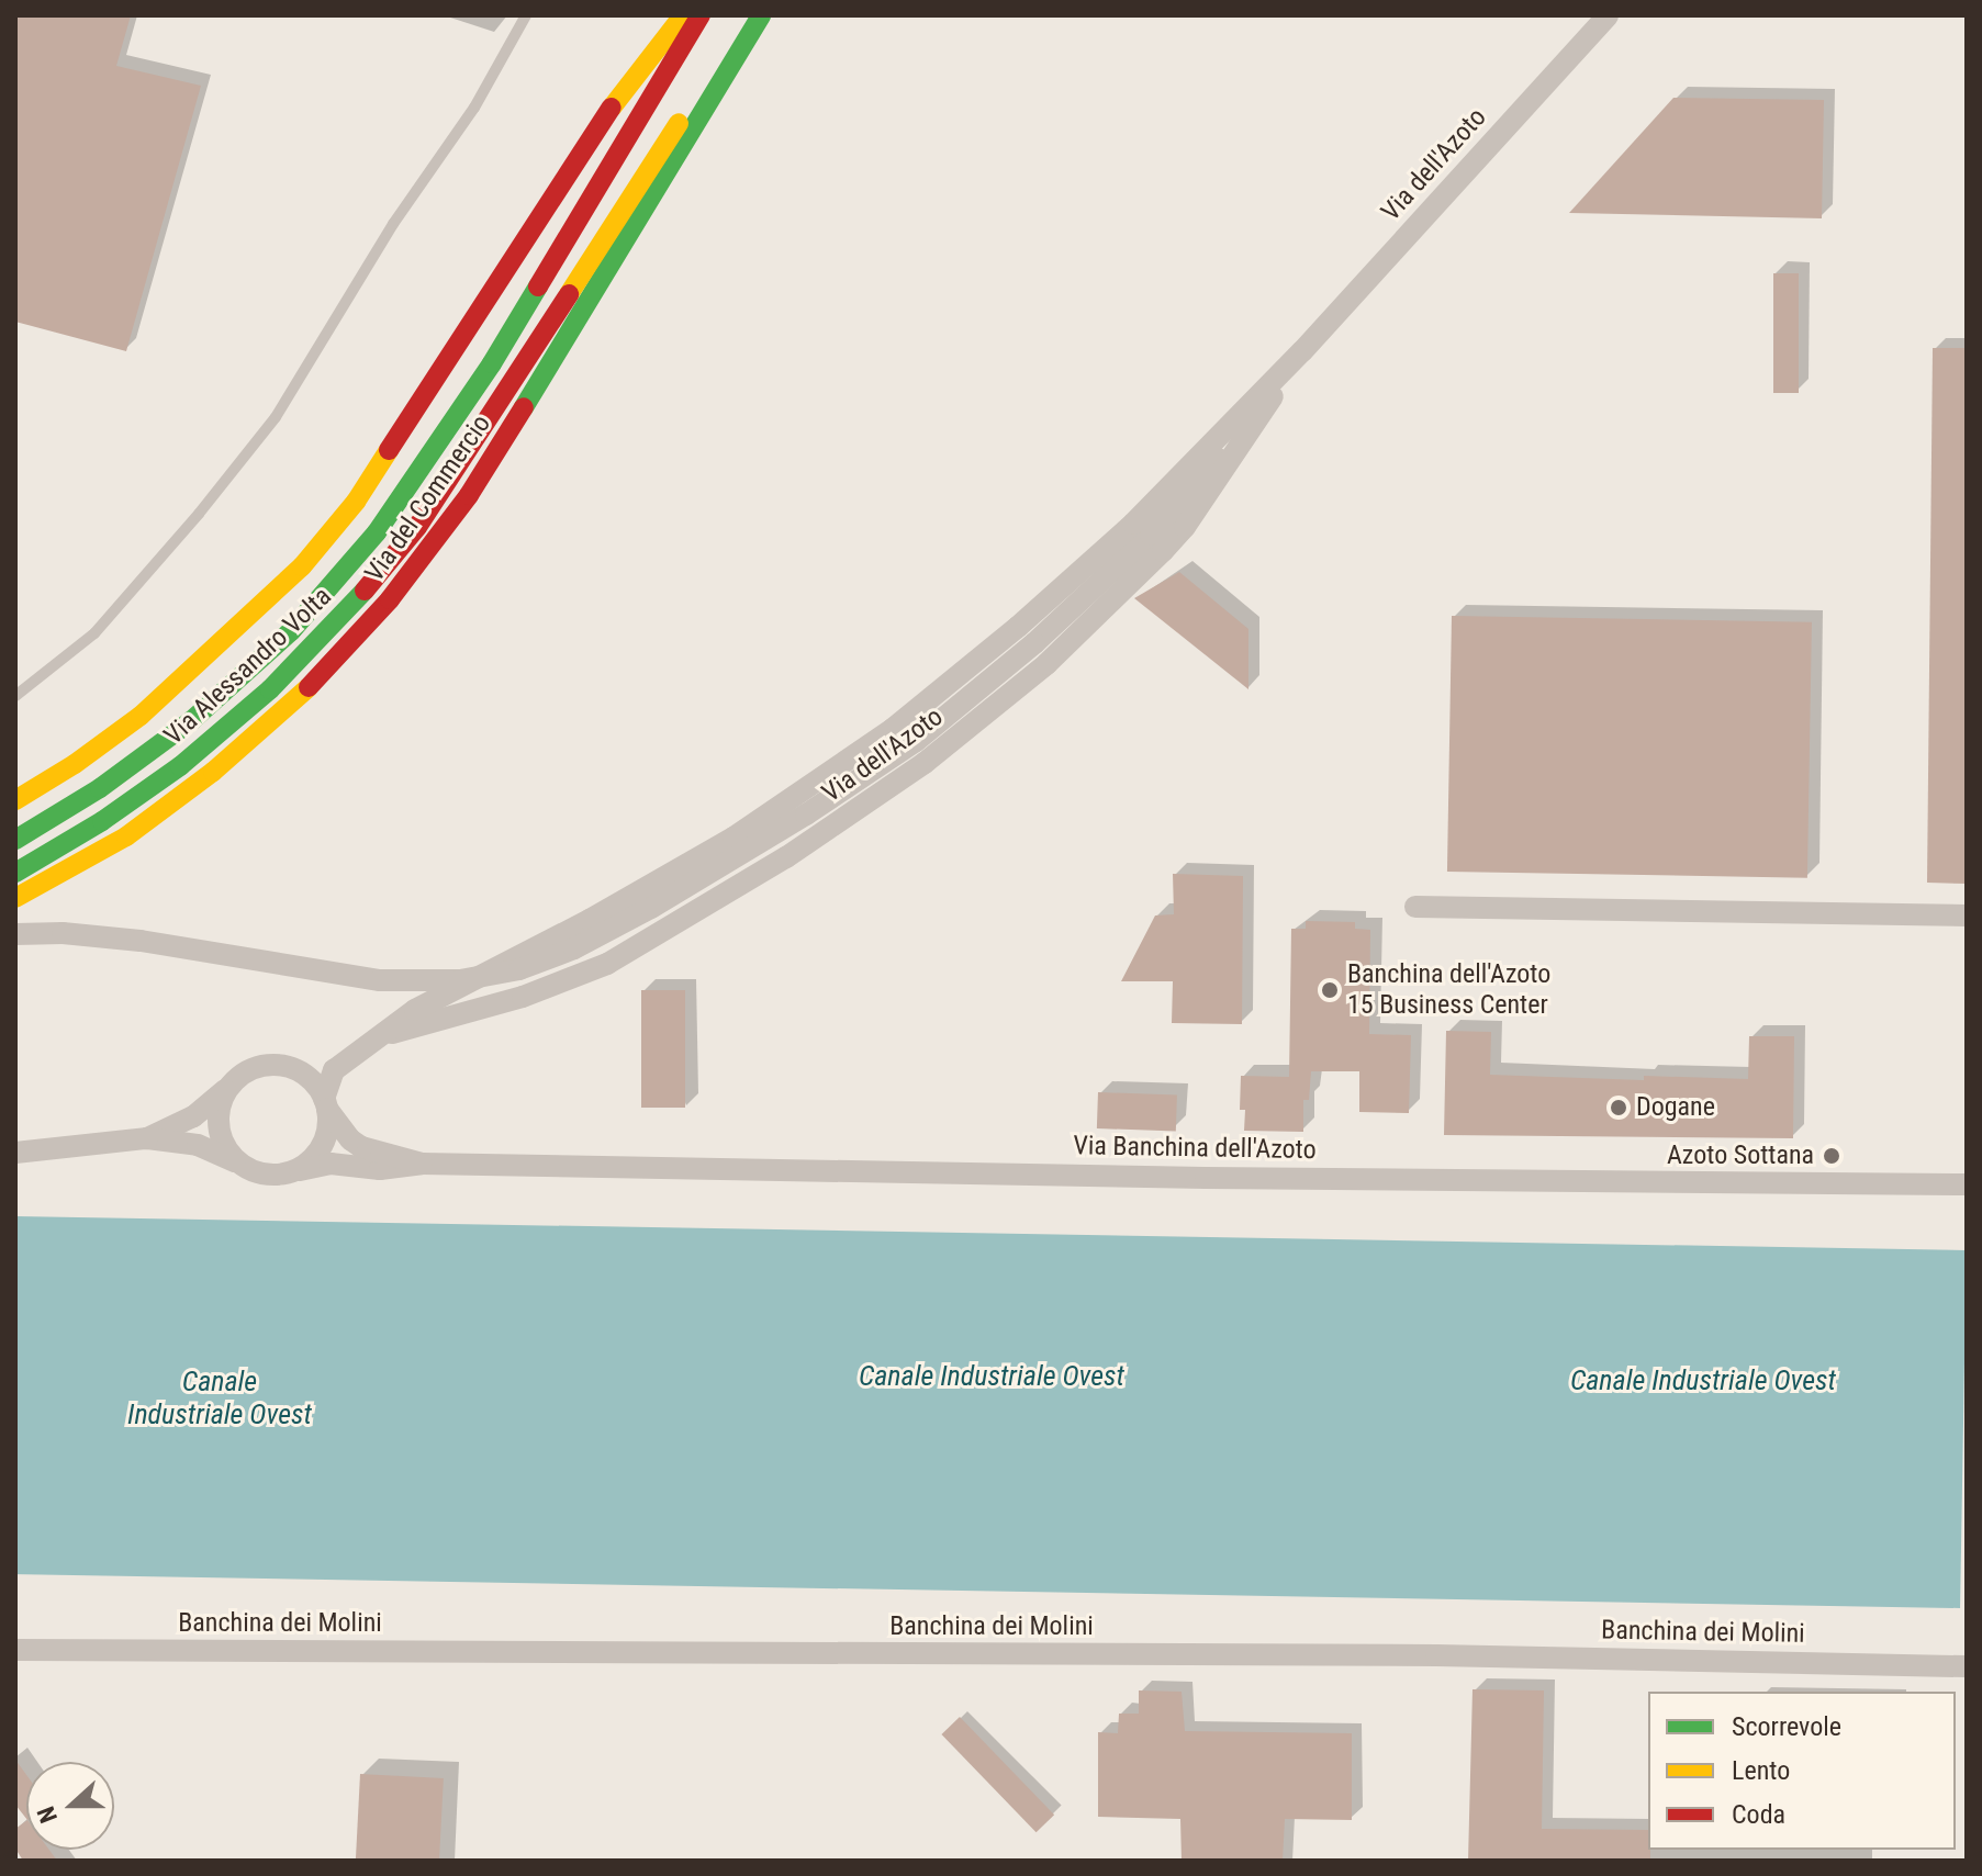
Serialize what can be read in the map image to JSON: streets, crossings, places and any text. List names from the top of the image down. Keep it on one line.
{"streets":{"street":["Via dell'Azoto","Via del Commercio","Via Alessandro Volta","Via Banchina dell'Azoto","Banchina dei Molini"]},"crossings":[["Via del Commercio","Via Alessandro Volta"]],"water":["Canale Industriale Ovest"],"places":["Banchina dell'Azoto 15 Business Center","Dogane","Azoto Sottana"],"legend":["Scorrevole","Lento","Coda"],"north":"left"}
